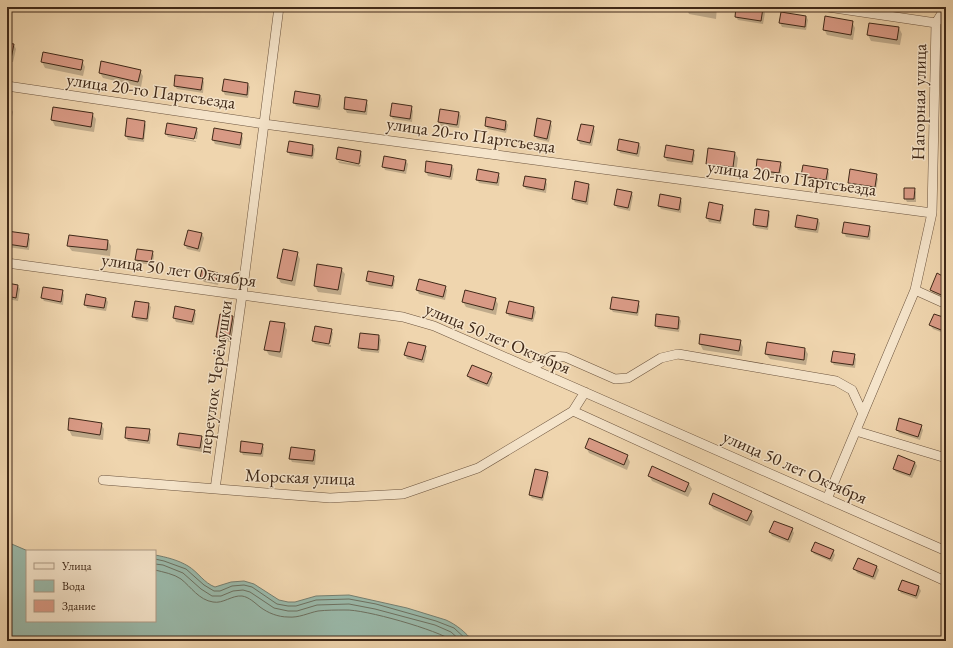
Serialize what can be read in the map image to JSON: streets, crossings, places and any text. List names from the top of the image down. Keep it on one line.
{"streets":{"street":["улица 20-го Партсъезда","Нагорная улица","улица 50 лет Октября","переулок Черёмушки","Морская улица"]},"crossings":[["улица 20-го Партсъезда","Нагорная улица"],["улица 20-го Партсъезда","переулок Черёмушки"],["Нагорная улица","улица 50 лет Октября"],["улица 50 лет Октября","переулок Черёмушки"],["улица 50 лет Октября","Морская улица"],["переулок Черёмушки","Морская улица"]],"legend":["Улица","Вода","Здание"]}
